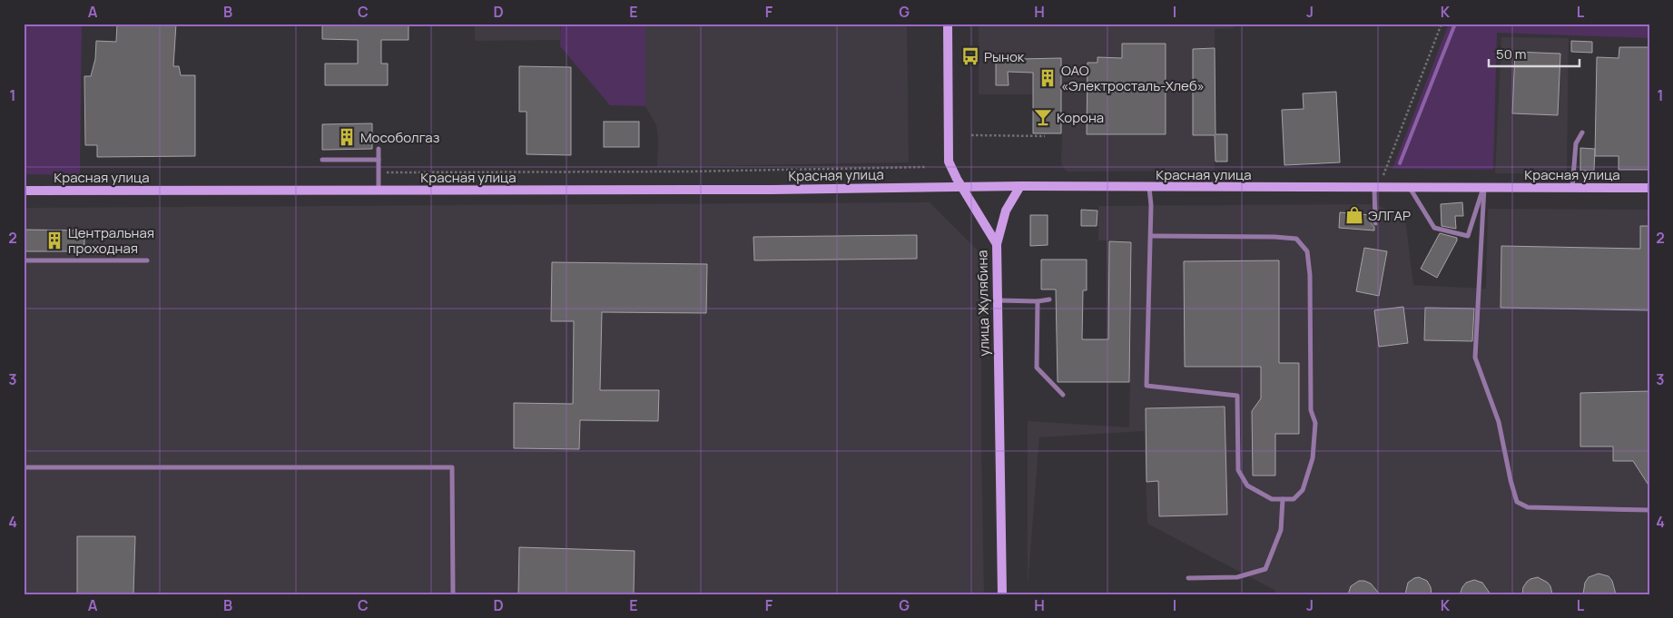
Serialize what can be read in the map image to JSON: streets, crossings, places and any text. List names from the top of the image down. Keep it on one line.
{"streets":{"main road":["Красная улица","улица Жулябина"]},"crossings":[["Красная улица","улица Жулябина"]],"places":{"bus stop":["Рынок"],"building":["ОАО «Электросталь-Хлеб»","Мособолгаз","Центральная проходная"],"bar":["Корона"],"shop":["ЭЛГАР"]},"scale_bar":"50 m","grid":{"columns":["A","B","C","D","E","F","G","H","I","J","K","L"],"rows":["1","2","3","4"]}}
